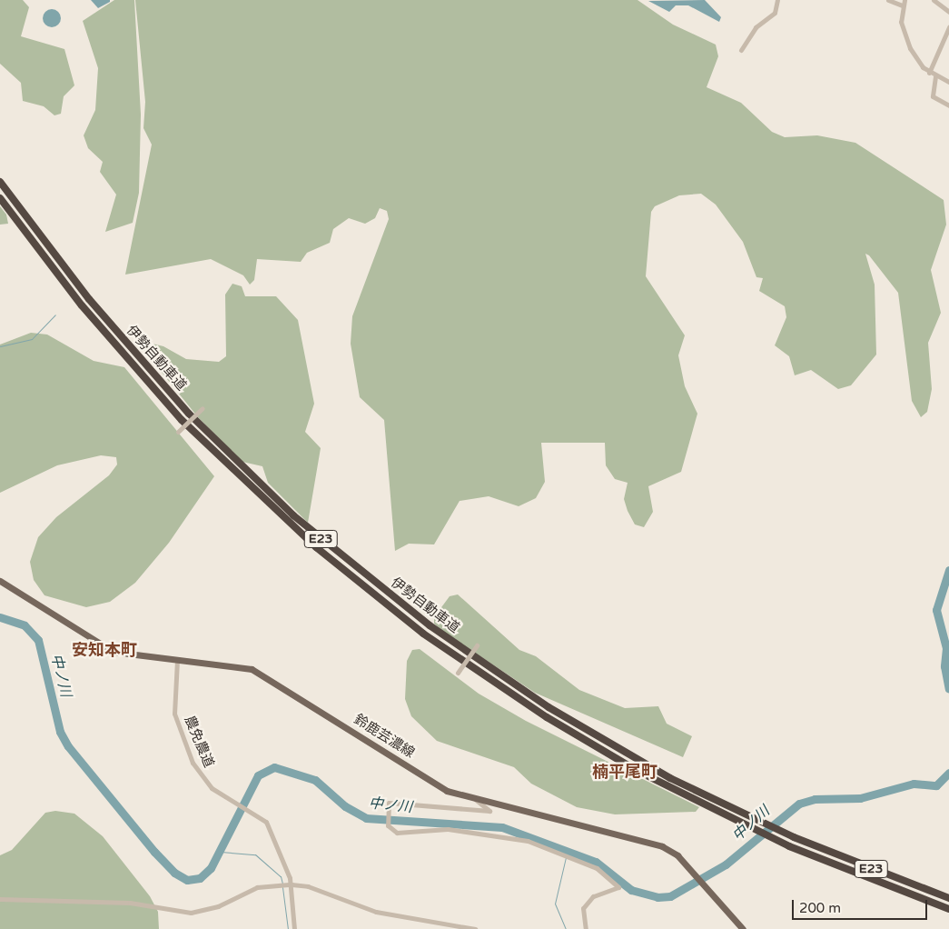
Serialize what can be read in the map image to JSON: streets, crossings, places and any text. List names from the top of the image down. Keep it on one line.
{"streets":{"highway":["伊勢自動車道","E23"],"main road":["鈴鹿芸濃線"],"street":["農免農道"]},"crossings":[["鈴鹿芸濃線","農免農道"]],"districts":["安知本町","楠平尾町"],"water":["中ノ川"],"scale_bar":"200 m"}
